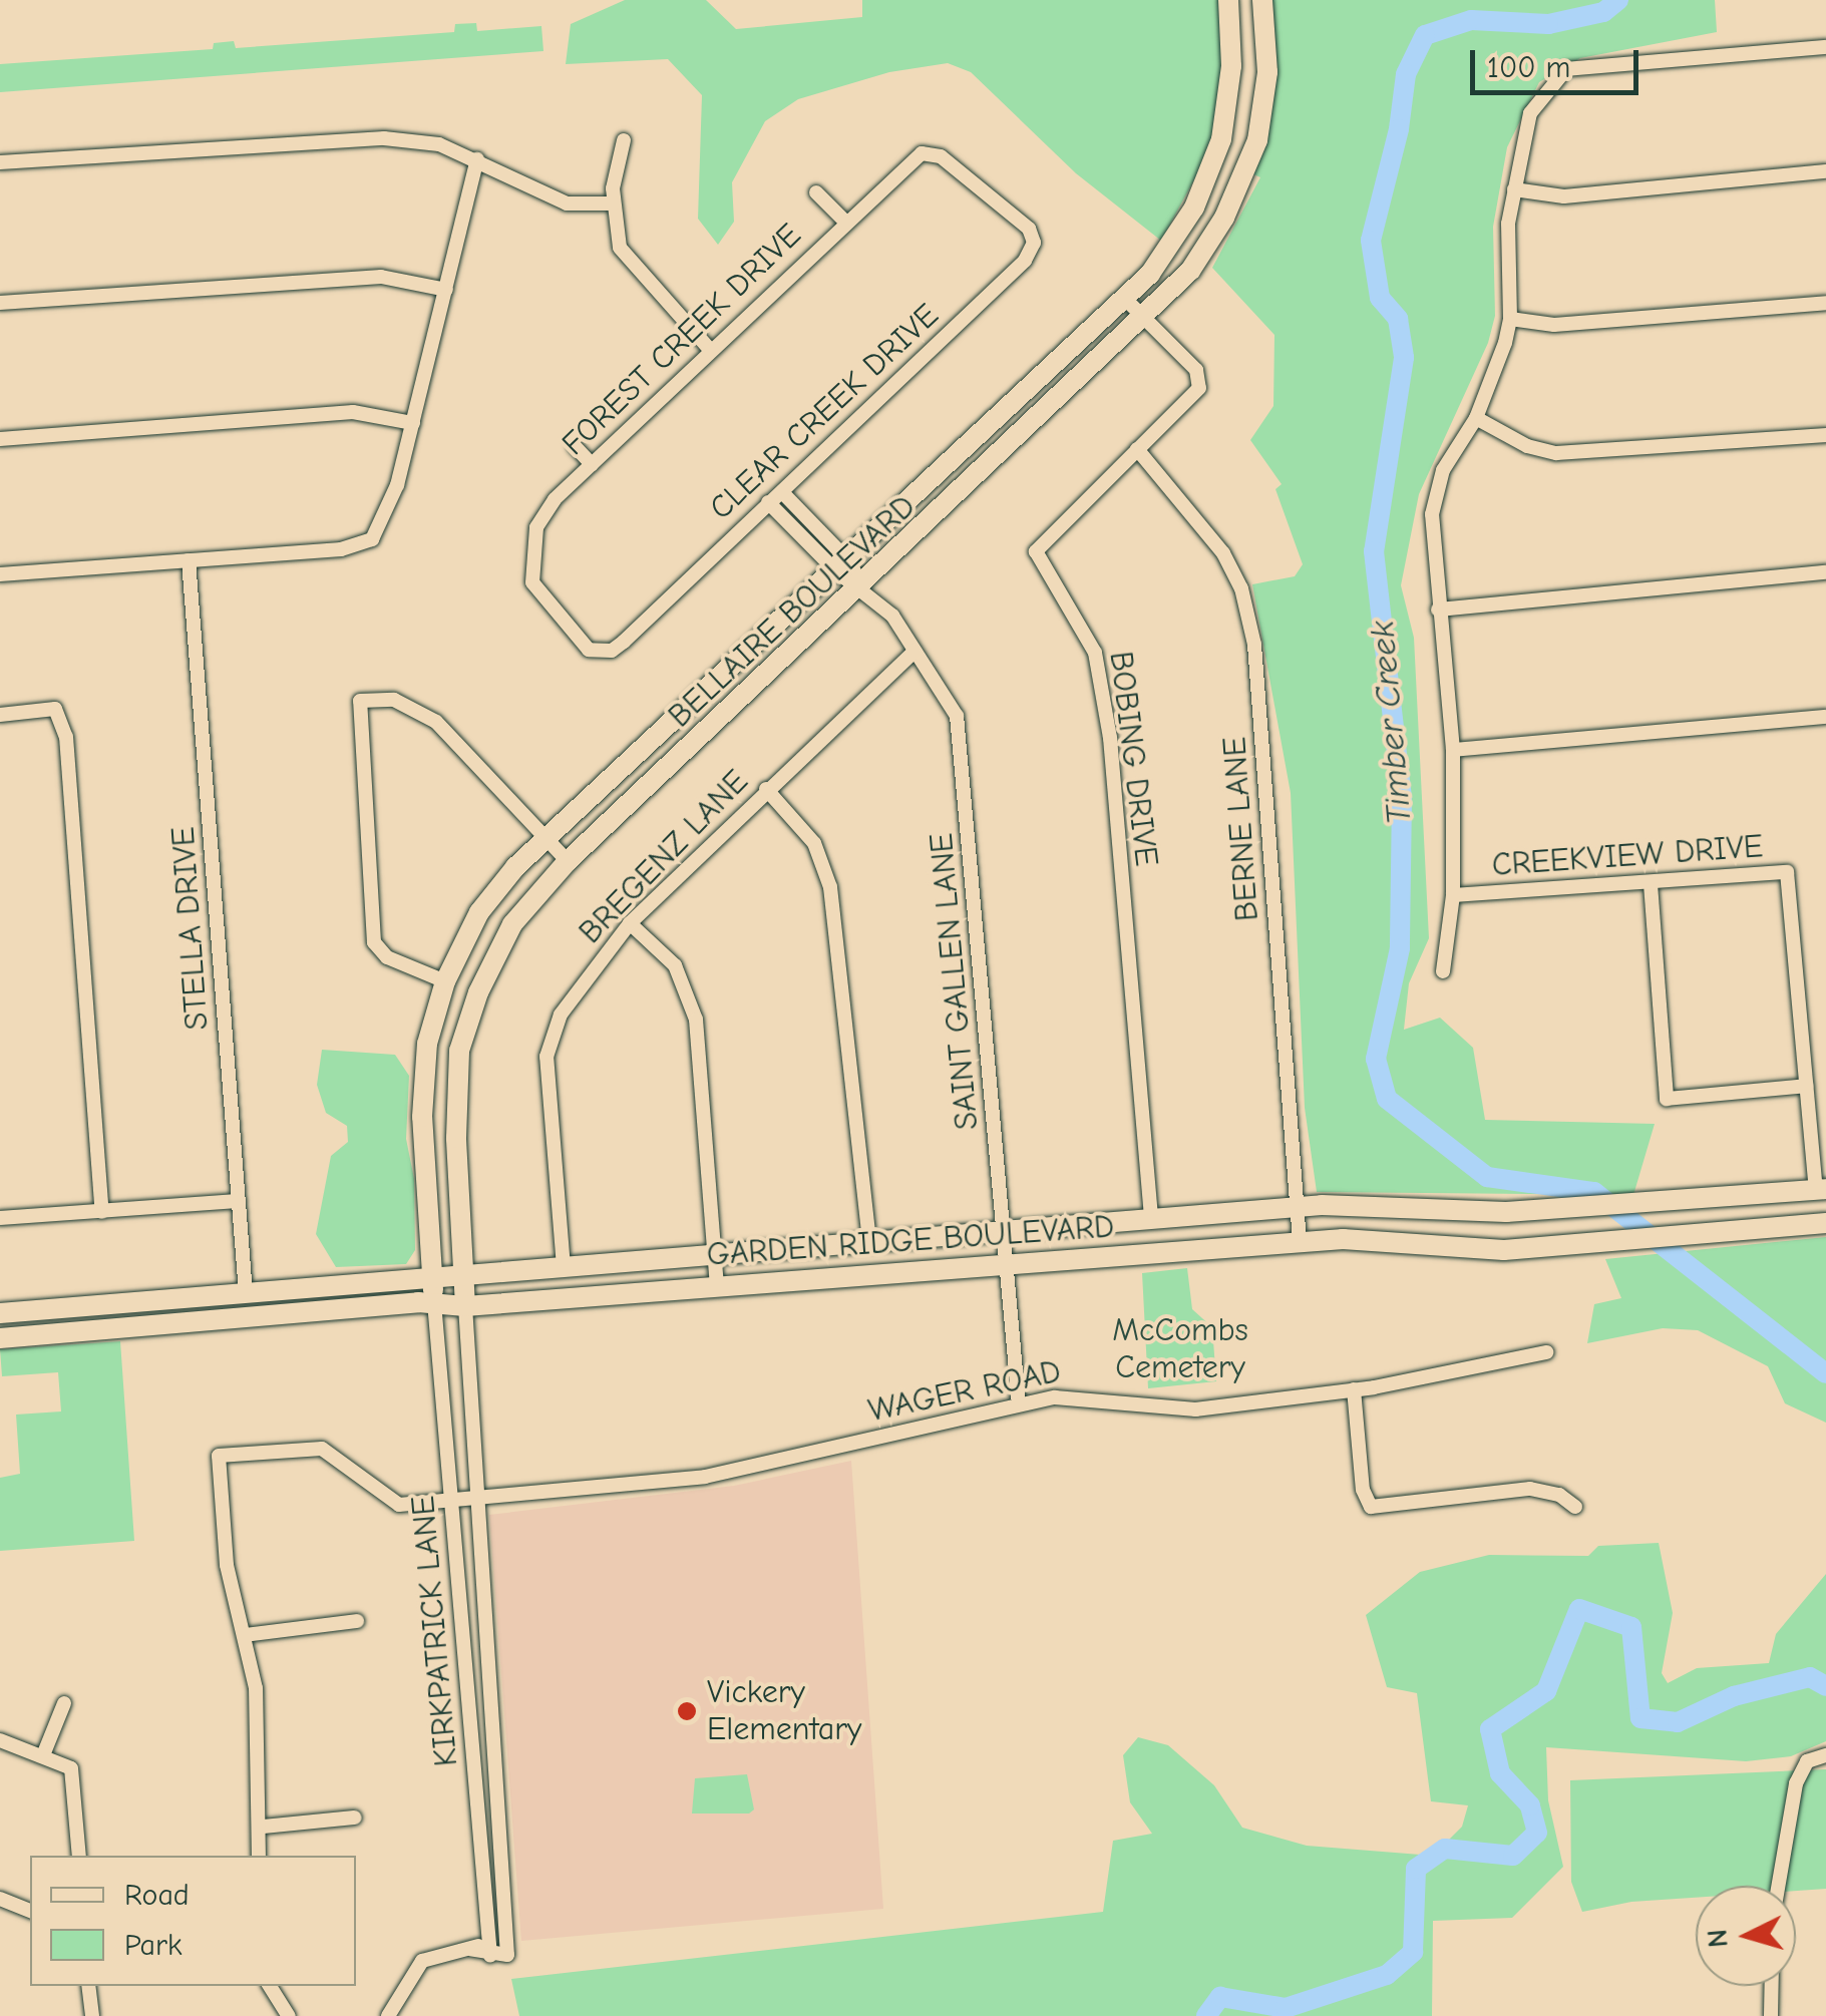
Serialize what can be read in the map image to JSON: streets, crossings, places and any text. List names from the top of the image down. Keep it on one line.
{"streets":{"main road":["BELLAIRE BOULEVARD","GARDEN RIDGE BOULEVARD"],"street":["FOREST CREEK DRIVE","CLEAR CREEK DRIVE","BOBING DRIVE","BERNE LANE","CREEKVIEW DRIVE","BREGENZ LANE","STELLA DRIVE","SAINT GALLEN LANE","WAGER ROAD","KIRKPATRICK LANE"]},"crossings":[["FOREST CREEK DRIVE","CLEAR CREEK DRIVE"],["BELLAIRE BOULEVARD","BOBING DRIVE"],["BELLAIRE BOULEVARD","SAINT GALLEN LANE"],["BELLAIRE BOULEVARD","GARDEN RIDGE BOULEVARD"],["BELLAIRE BOULEVARD","KIRKPATRICK LANE"],["BOBING DRIVE","BERNE LANE"],["BOBING DRIVE","GARDEN RIDGE BOULEVARD"],["BERNE LANE","GARDEN RIDGE BOULEVARD"],["CREEKVIEW DRIVE","GARDEN RIDGE BOULEVARD"],["BREGENZ LANE","SAINT GALLEN LANE"],["BREGENZ LANE","GARDEN RIDGE BOULEVARD"],["STELLA DRIVE","GARDEN RIDGE BOULEVARD"],["SAINT GALLEN LANE","GARDEN RIDGE BOULEVARD"],["SAINT GALLEN LANE","WAGER ROAD"],["GARDEN RIDGE BOULEVARD","KIRKPATRICK LANE"],["WAGER ROAD","KIRKPATRICK LANE"]],"water":["Timber Creek"],"parks":["McCombs Cemetery"],"places":["Vickery Elementary"],"legend":["Road","Park"],"scale_bar":"100 m","north":"left"}
